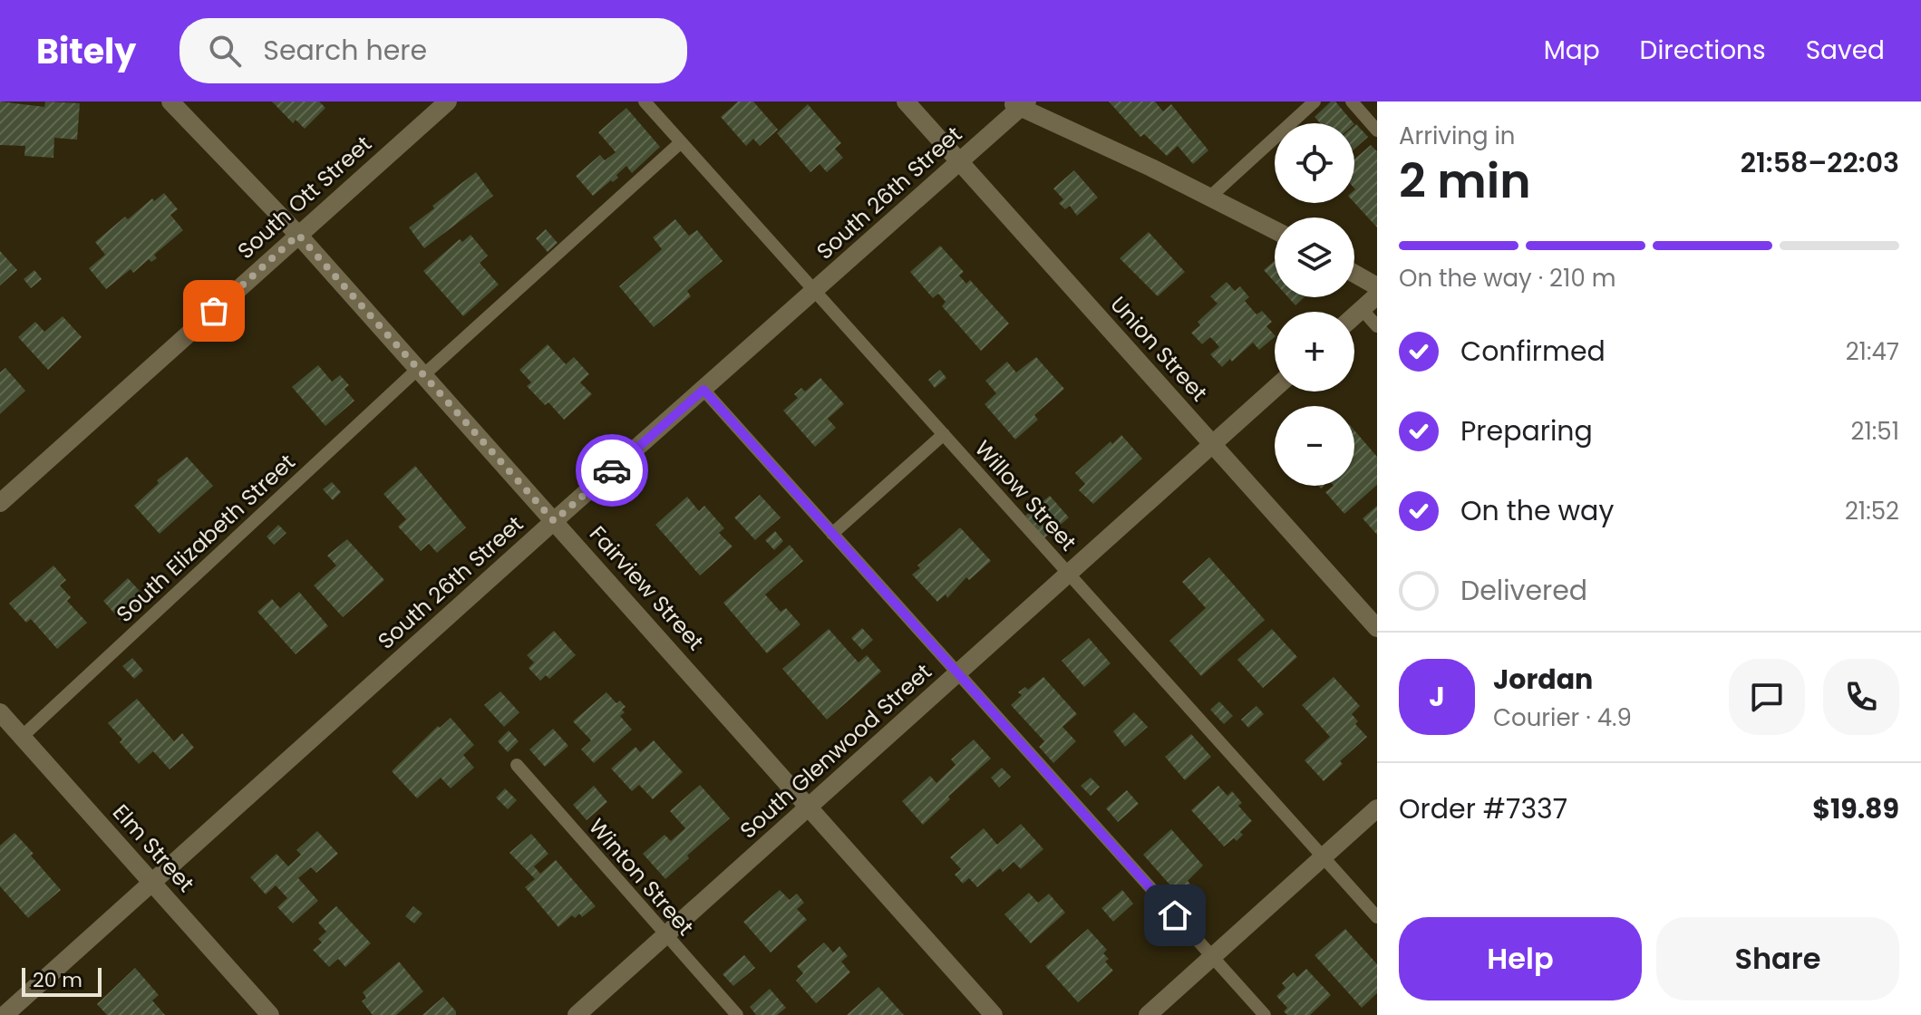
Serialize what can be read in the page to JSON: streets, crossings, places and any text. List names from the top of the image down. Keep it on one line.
{"streets":{"street":["South 26th Street","South Ott Street","Union Street","Fairview Street","South Glenwood Street","Elm Street"],"lane":["Willow Street","South Elizabeth Street","Winton Street"]},"crossings":[["South 26th Street","Union Street"],["South 26th Street","Willow Street"],["South 26th Street","Fairview Street"],["South 26th Street","Elm Street"],["South Ott Street","Fairview Street"],["Union Street","South Glenwood Street"],["Willow Street","South Elizabeth Street"],["Willow Street","South Glenwood Street"],["South Elizabeth Street","Fairview Street"],["South Elizabeth Street","Elm Street"],["Fairview Street","South Glenwood Street"],["South Glenwood Street","Winton Street"]],"scale_bar":"20 m","page":{"header":"Bitely","search":"Search here","nav":["Map","Directions","Saved"],"heading":["2 min","Arriving in","21:58–22:03"],"panel":["Jordan","Courier · 4.9","Order #7337","$19.89"],"map_buttons":["+","−"],"bar":"On the way · 210 m","list":[["Confirmed","21:47"],["Preparing","21:51"],["On the way","21:52"],"Delivered"],"round":"J","buttons":["Help","Share"],"scale":"20 m"}}
